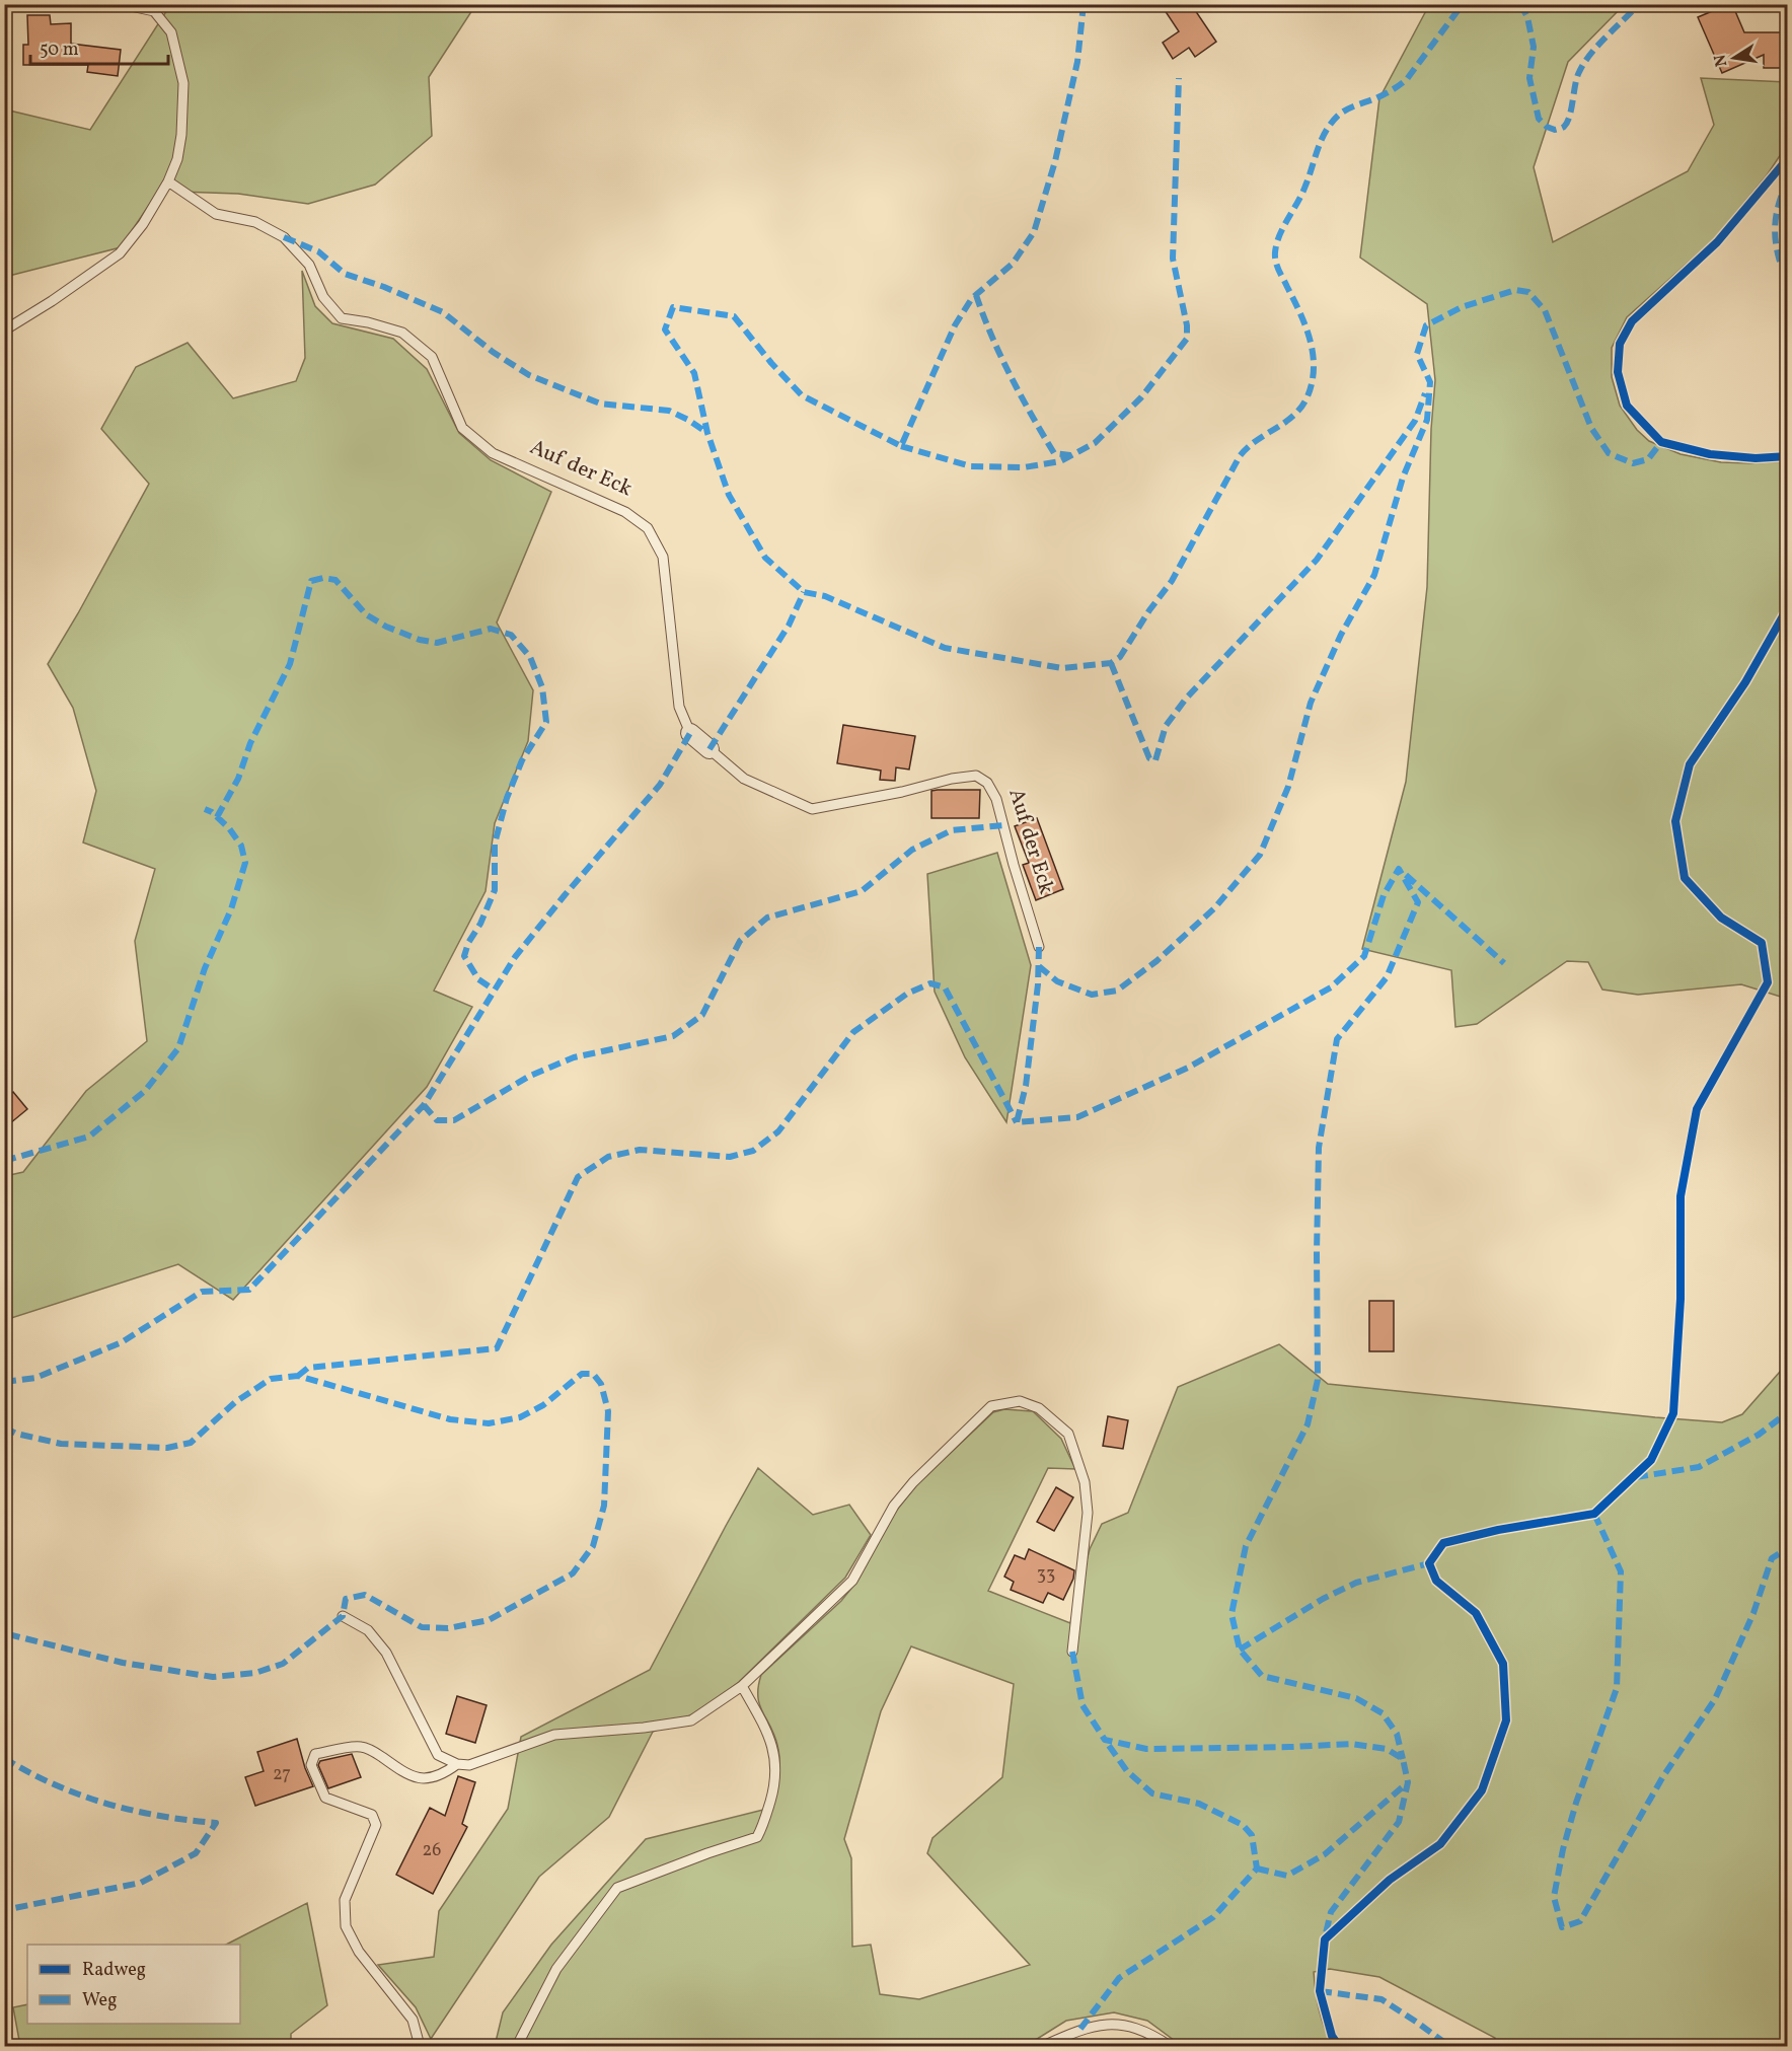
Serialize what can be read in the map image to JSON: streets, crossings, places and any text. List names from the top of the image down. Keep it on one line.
{"streets":{"street":["Auf der Eck"]},"house_numbers":["33","27","26"],"legend":["Radweg","Weg"],"scale_bar":"50 m","north":"left"}
